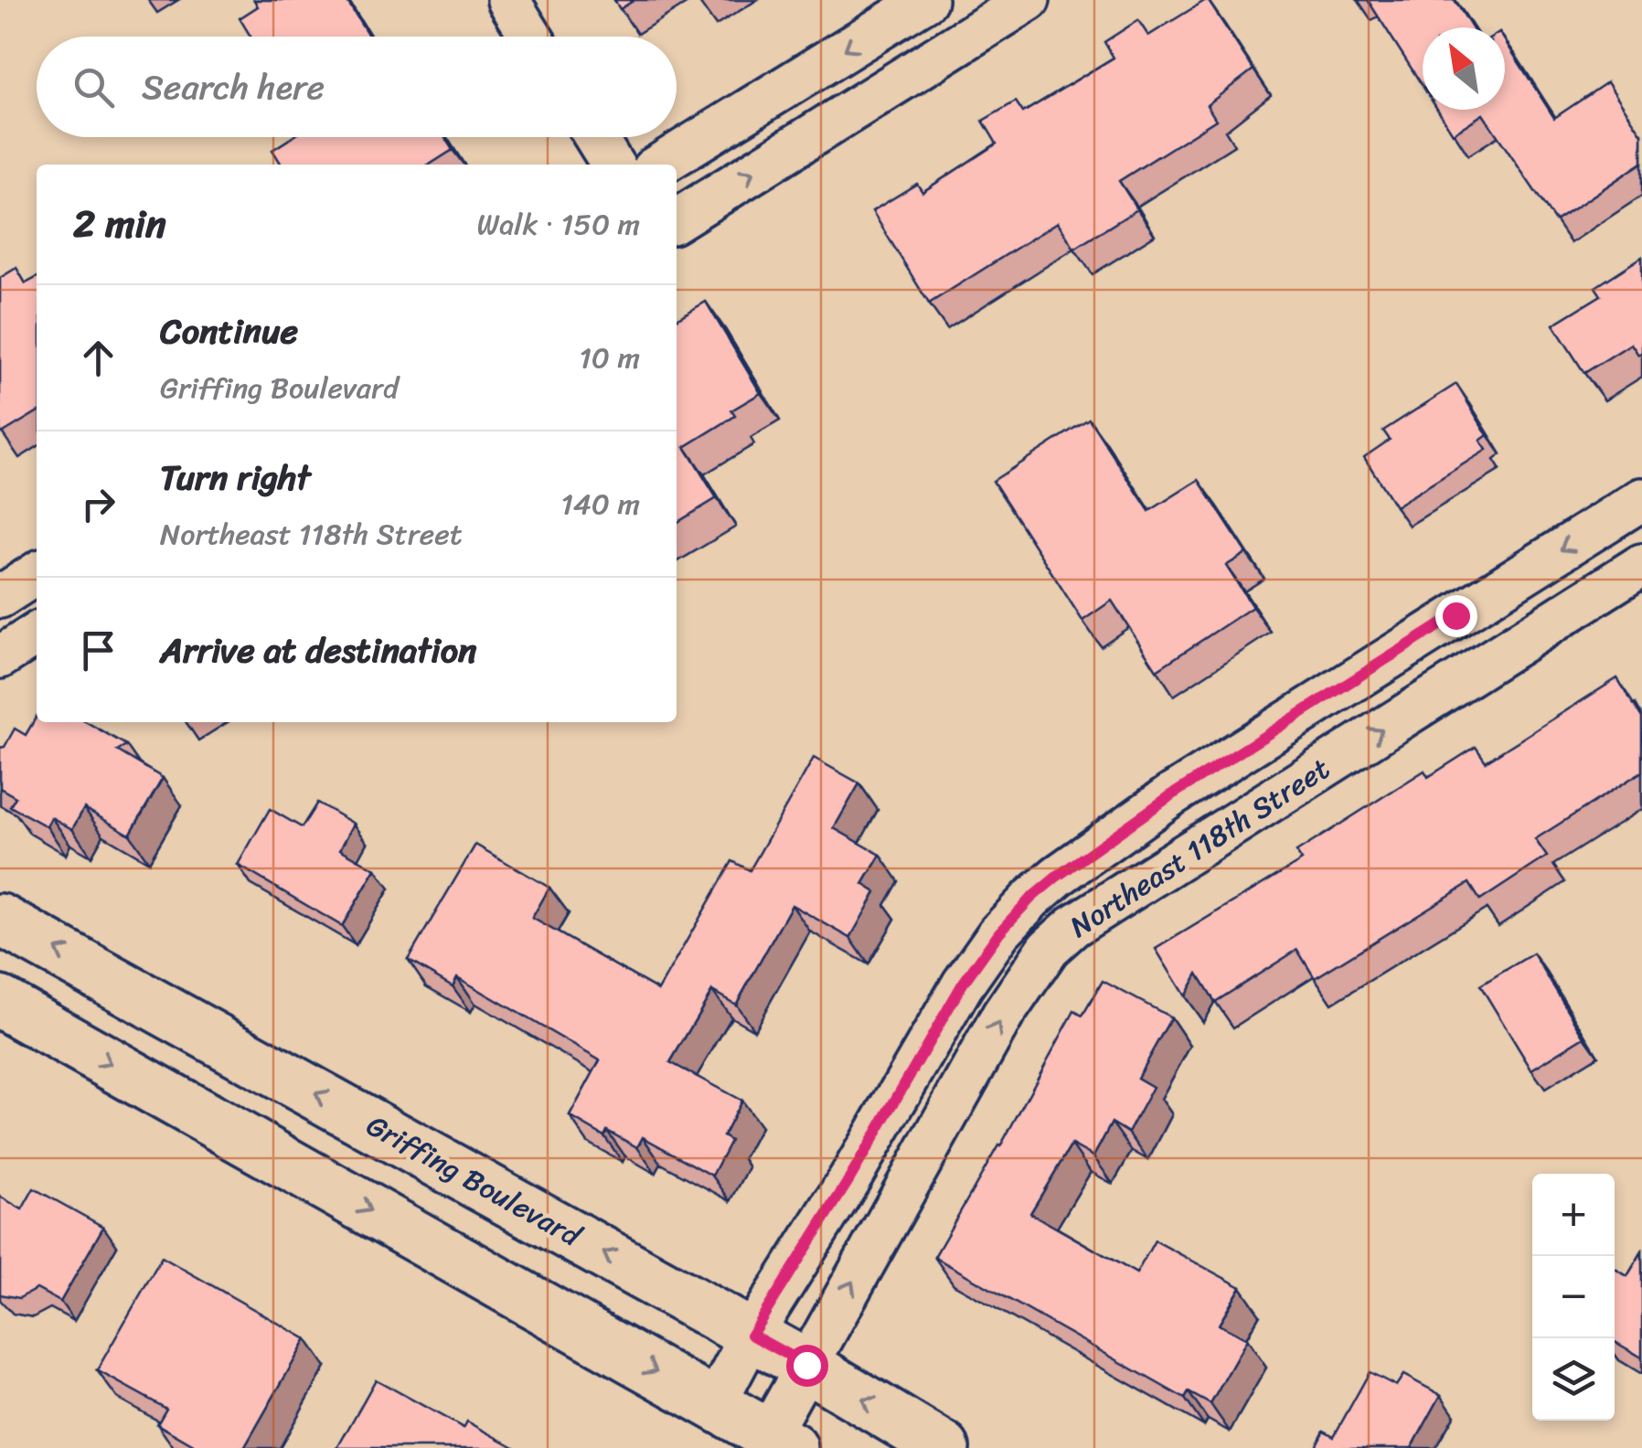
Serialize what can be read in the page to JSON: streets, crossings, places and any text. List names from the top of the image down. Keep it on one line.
{"streets":{"street":["Northeast 118th Street","Griffing Boulevard"]},"crossings":[["Northeast 118th Street","Griffing Boulevard"]],"north":"top left","page":{"search":"Search here","heading":["2 min","Walk · 150 m"],"list":[["Continue","Griffing Boulevard","10 m"],["Turn right","Northeast 118th Street","140 m"],"Arrive at destination"],"map_buttons":["+","−"]}}
